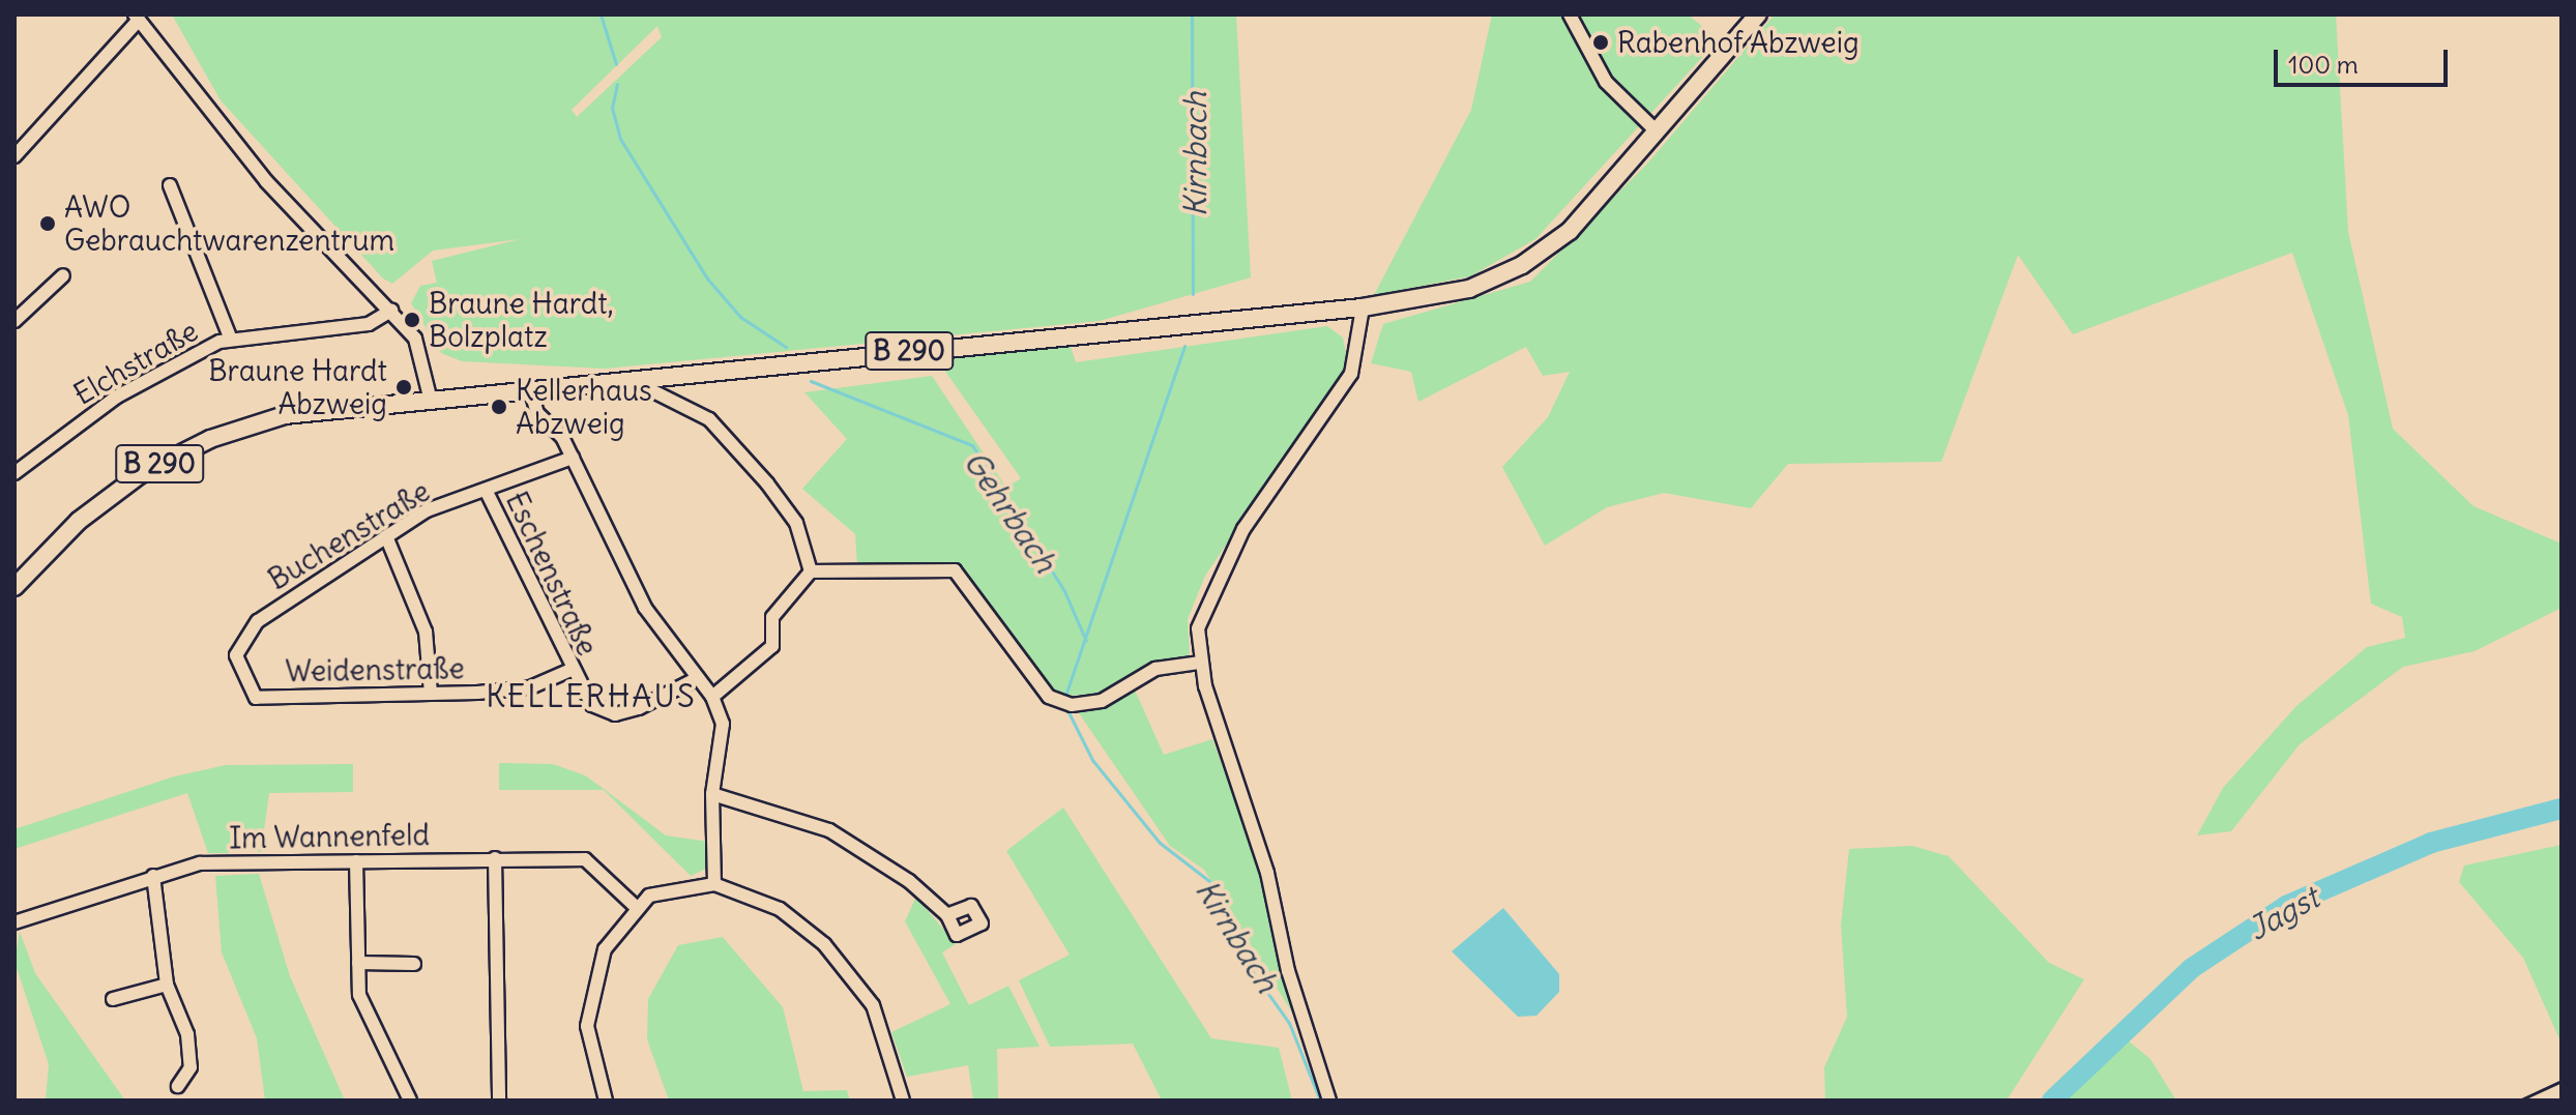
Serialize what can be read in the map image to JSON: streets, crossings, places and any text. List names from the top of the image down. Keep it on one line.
{"streets":{"main road":["B 290"],"street":["Elchstraße","Buchenstraße","Eschenstraße","Weidenstraße","Im Wannenfeld"]},"crossings":[["Buchenstraße","Eschenstraße"],["Buchenstraße","Weidenstraße"],["Eschenstraße","Weidenstraße"]],"districts":["KELLERHAUS"],"water":["Kirnbach","Gehrbach","Jagst"],"places":["Rabenhof Abzweig","AWO Gebrauchtwarenzentrum","Braune Hardt, Bolzplatz","Braune Hardt Abzweig","Kellerhaus Abzweig"],"scale_bar":"100 m"}
